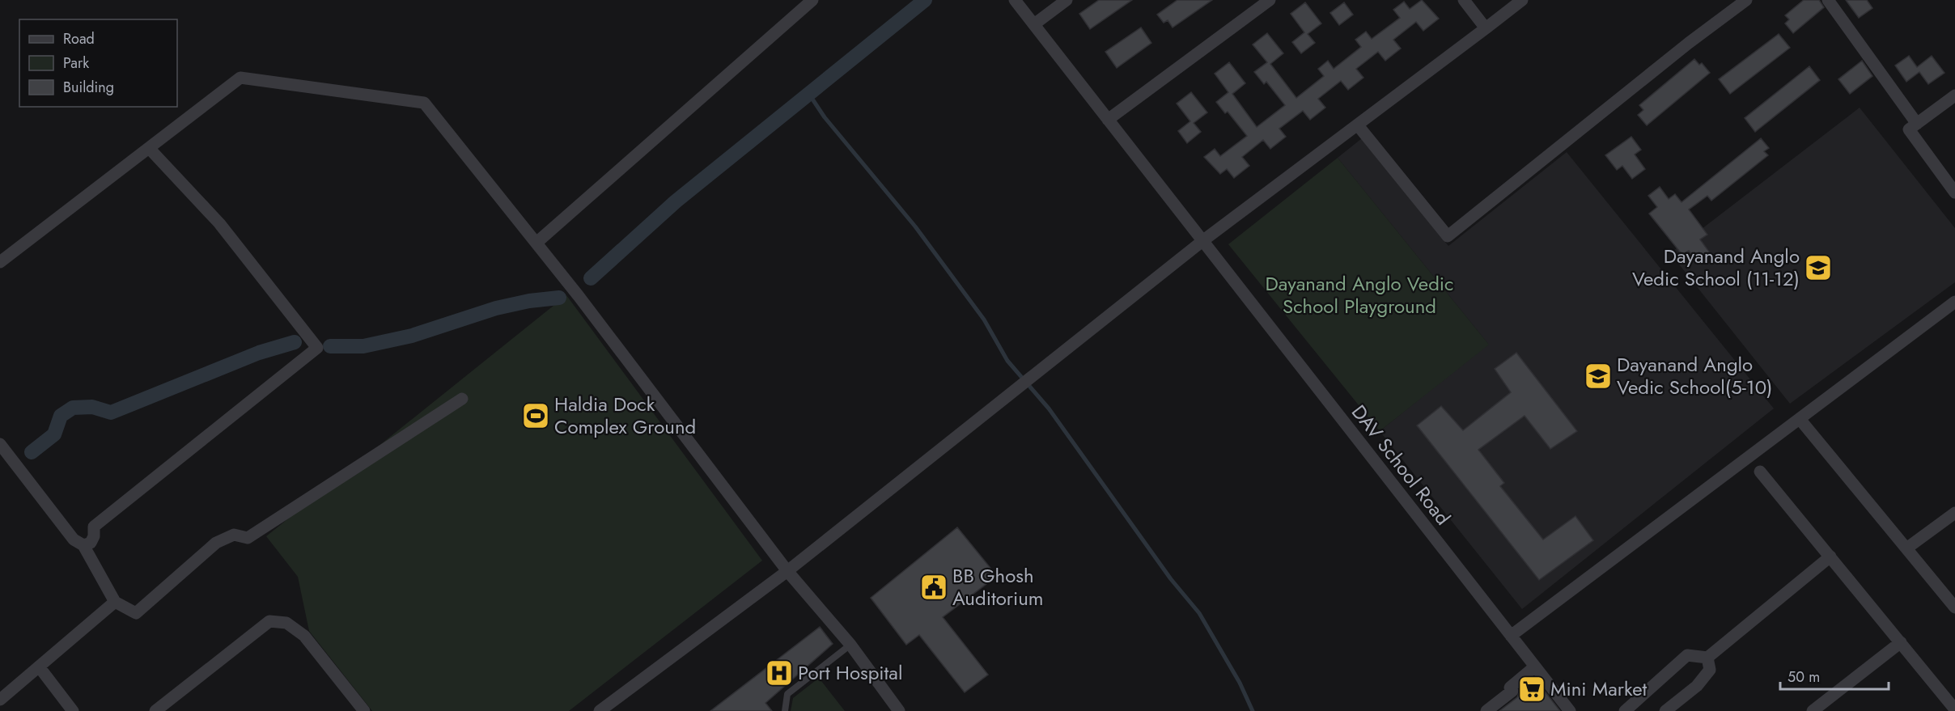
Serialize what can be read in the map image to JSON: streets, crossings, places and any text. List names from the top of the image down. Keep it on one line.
{"streets":{"street":["DAV School Road"]},"parks":["Dayanand Anglo Vedic School Playground"],"places":{"school or university":["Dayanand Anglo Vedic School (11-12)","Dayanand Anglo Vedic School(5-10)"],"sports":["Haldia Dock Complex Ground"],"public building":["BB Ghosh Auditorium"],"hospital":["Port Hospital"],"supermarket":["Mini Market"]},"legend":["Road","Park","Building"],"scale_bar":"50 m"}
